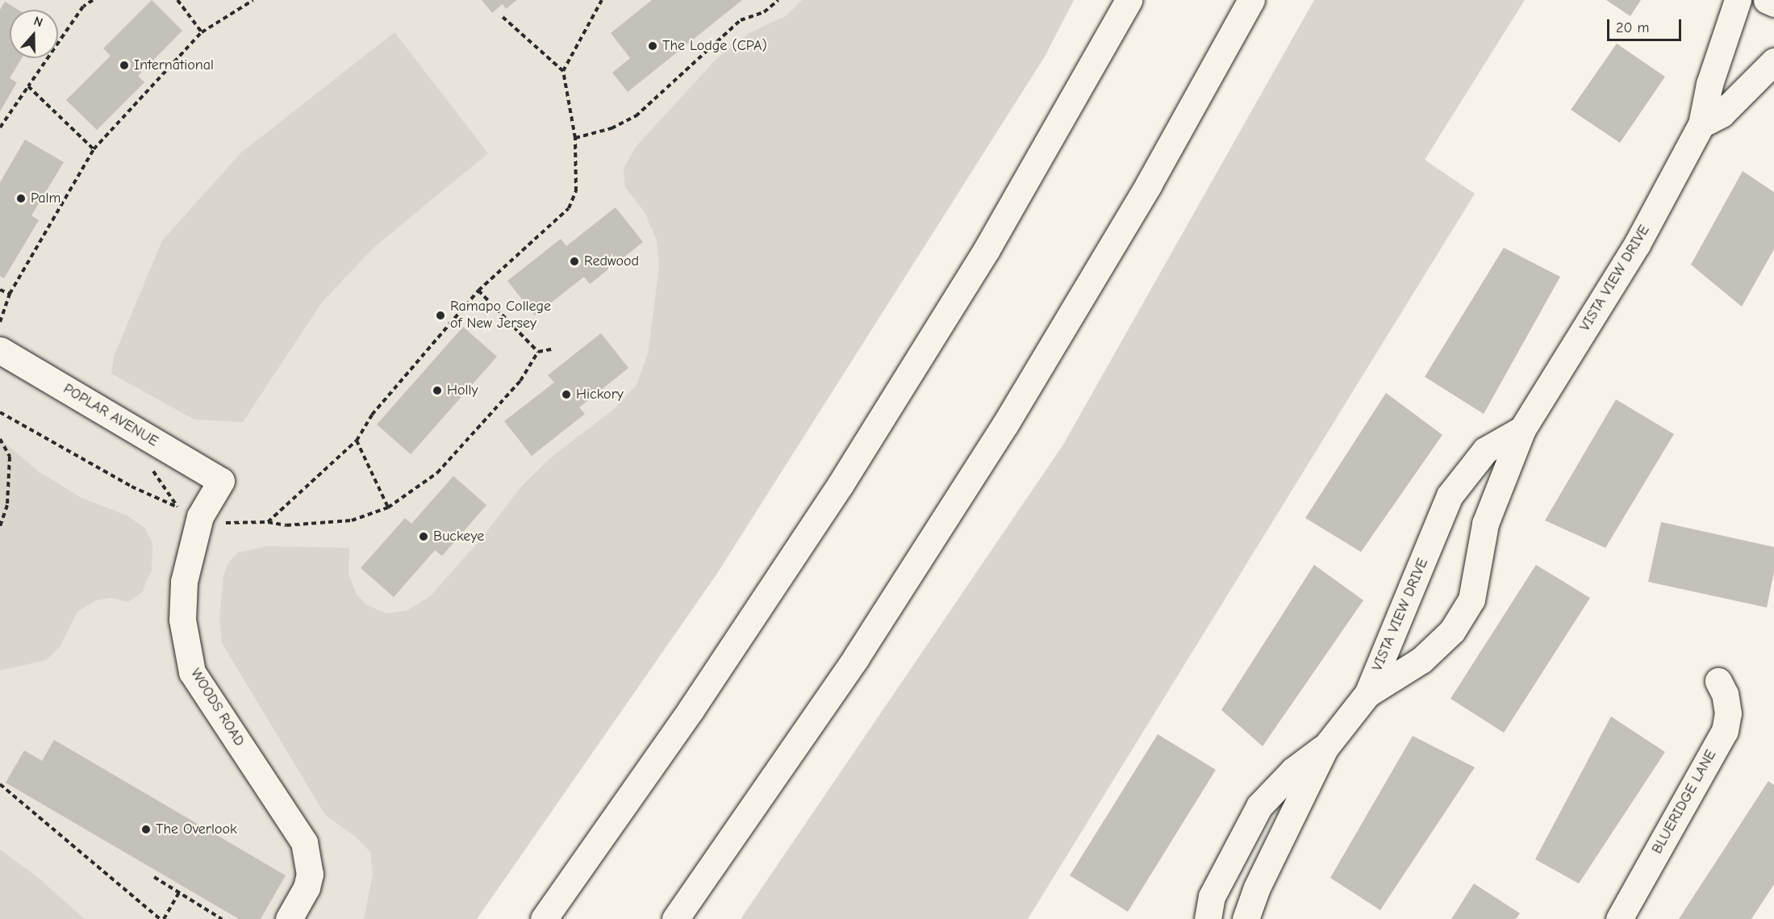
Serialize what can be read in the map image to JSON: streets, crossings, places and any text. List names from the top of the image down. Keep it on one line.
{"streets":{"main road":["VISTA VIEW DRIVE","POPLAR AVENUE","WOODS ROAD","BLUERIDGE LANE"]},"crossings":[["POPLAR AVENUE","WOODS ROAD"]],"places":["The Lodge (CPA)","International","Palm","Redwood","Ramapo College of New Jersey","Holly","Hickory","Buckeye","The Overlook"],"scale_bar":"20 m","north":"top"}
